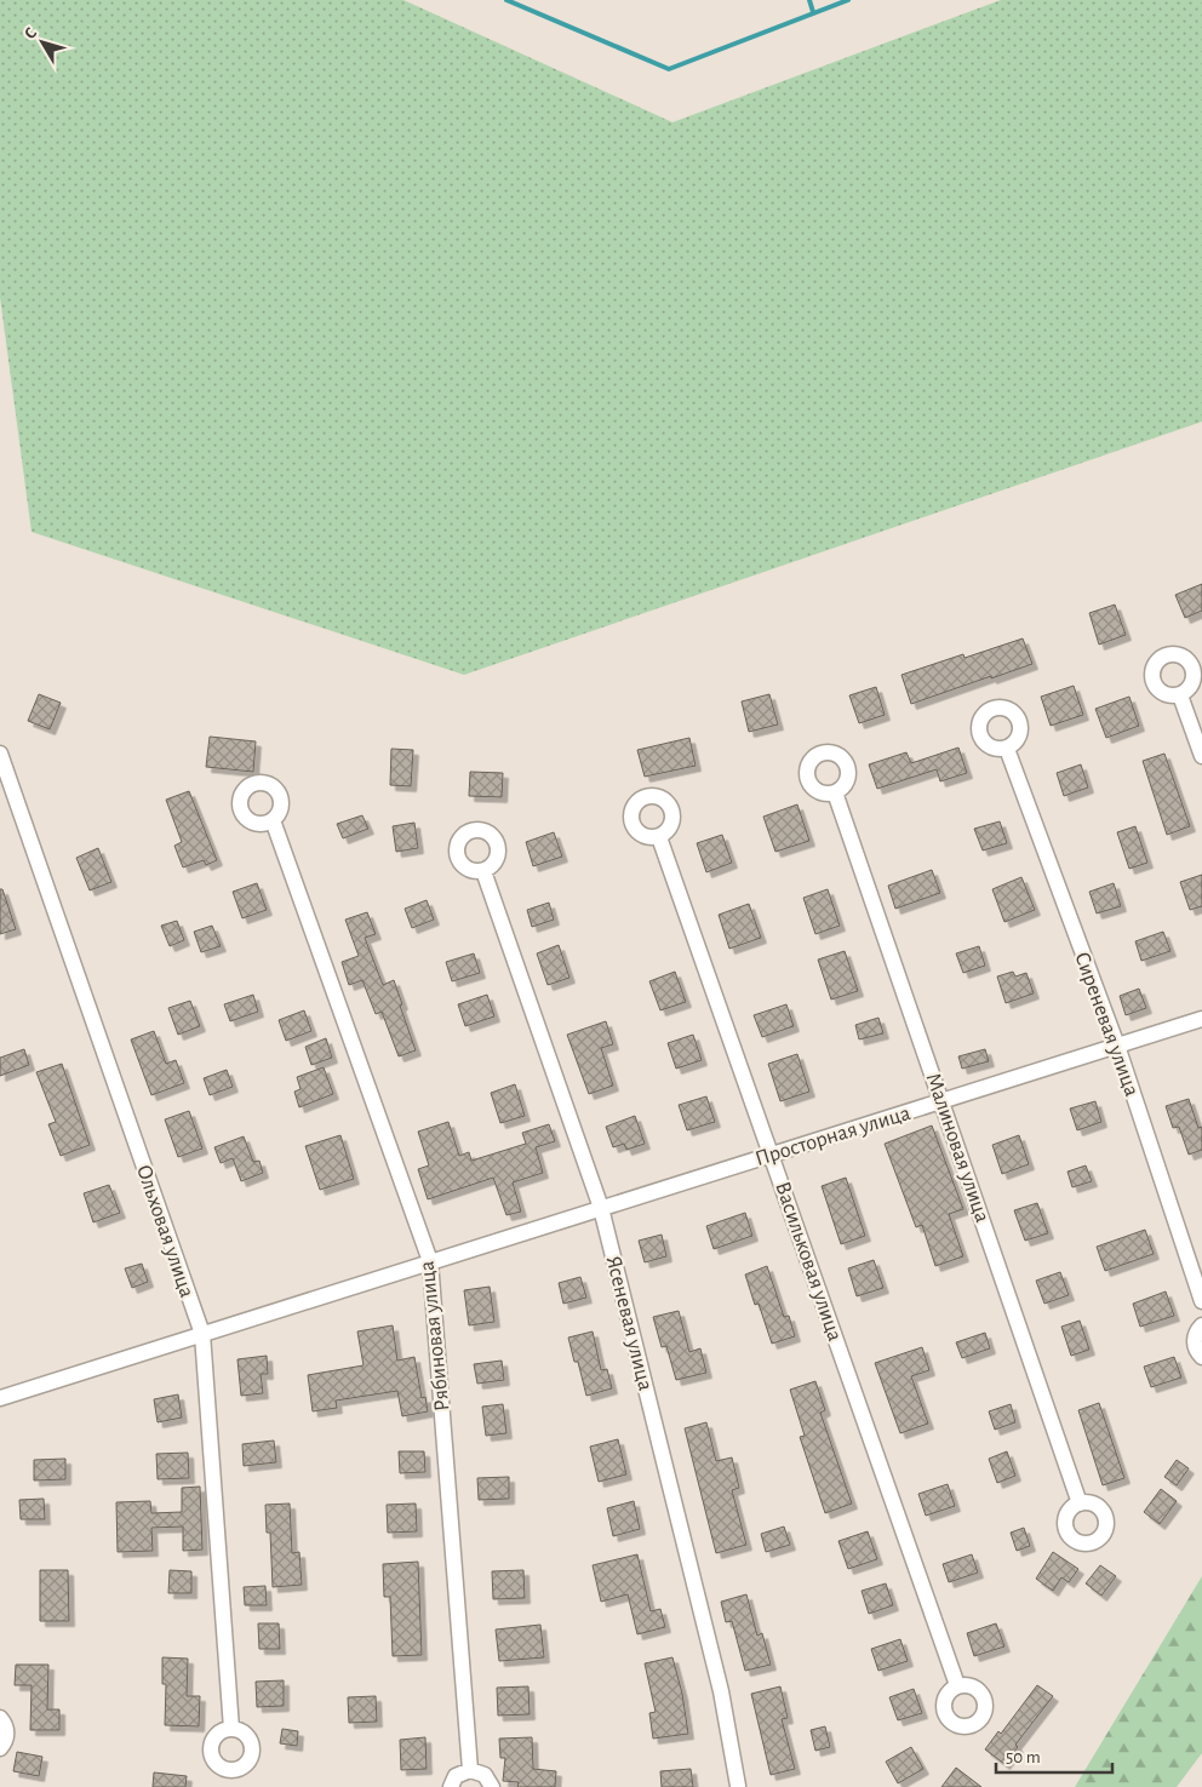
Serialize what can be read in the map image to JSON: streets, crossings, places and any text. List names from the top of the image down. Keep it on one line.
{"streets":{"street":["Сиреневая улица","Просторная улица","Малиновая улица","Ольховая улица","Васильковая улица","Ясеневая улица","Рябиновая улица"]},"crossings":[["Сиреневая улица","Просторная улица"],["Просторная улица","Малиновая улица"],["Просторная улица","Ольховая улица"],["Просторная улица","Васильковая улица"],["Просторная улица","Ясеневая улица"],["Просторная улица","Рябиновая улица"]],"scale_bar":"50 m","north":"top left"}
